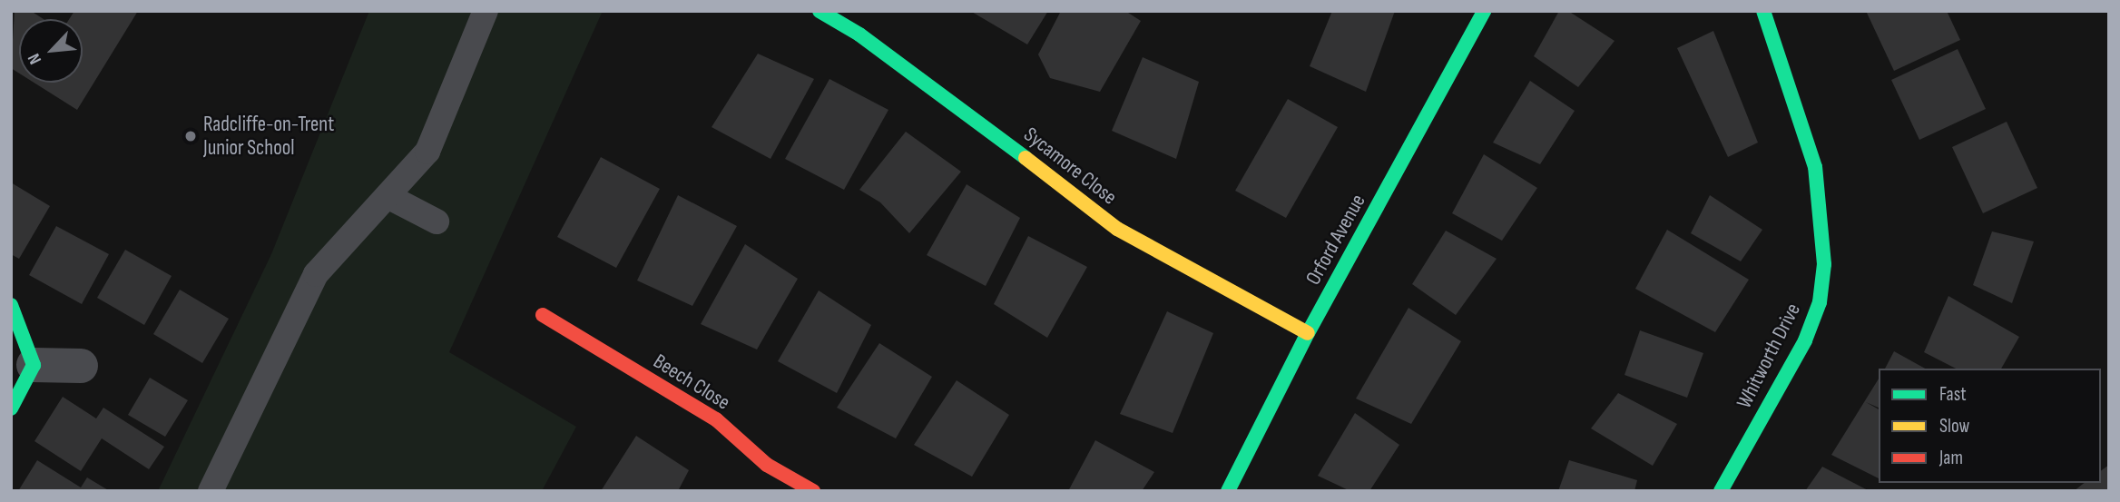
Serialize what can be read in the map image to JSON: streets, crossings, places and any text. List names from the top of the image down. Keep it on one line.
{"streets":{"street":["Sycamore Close","Orford Avenue","Whitworth Drive","Beech Close"]},"crossings":[["Sycamore Close","Orford Avenue"]],"places":["Radcliffe-on-Trent Junior School"],"legend":["Fast","Slow","Jam"],"north":"bottom left"}
